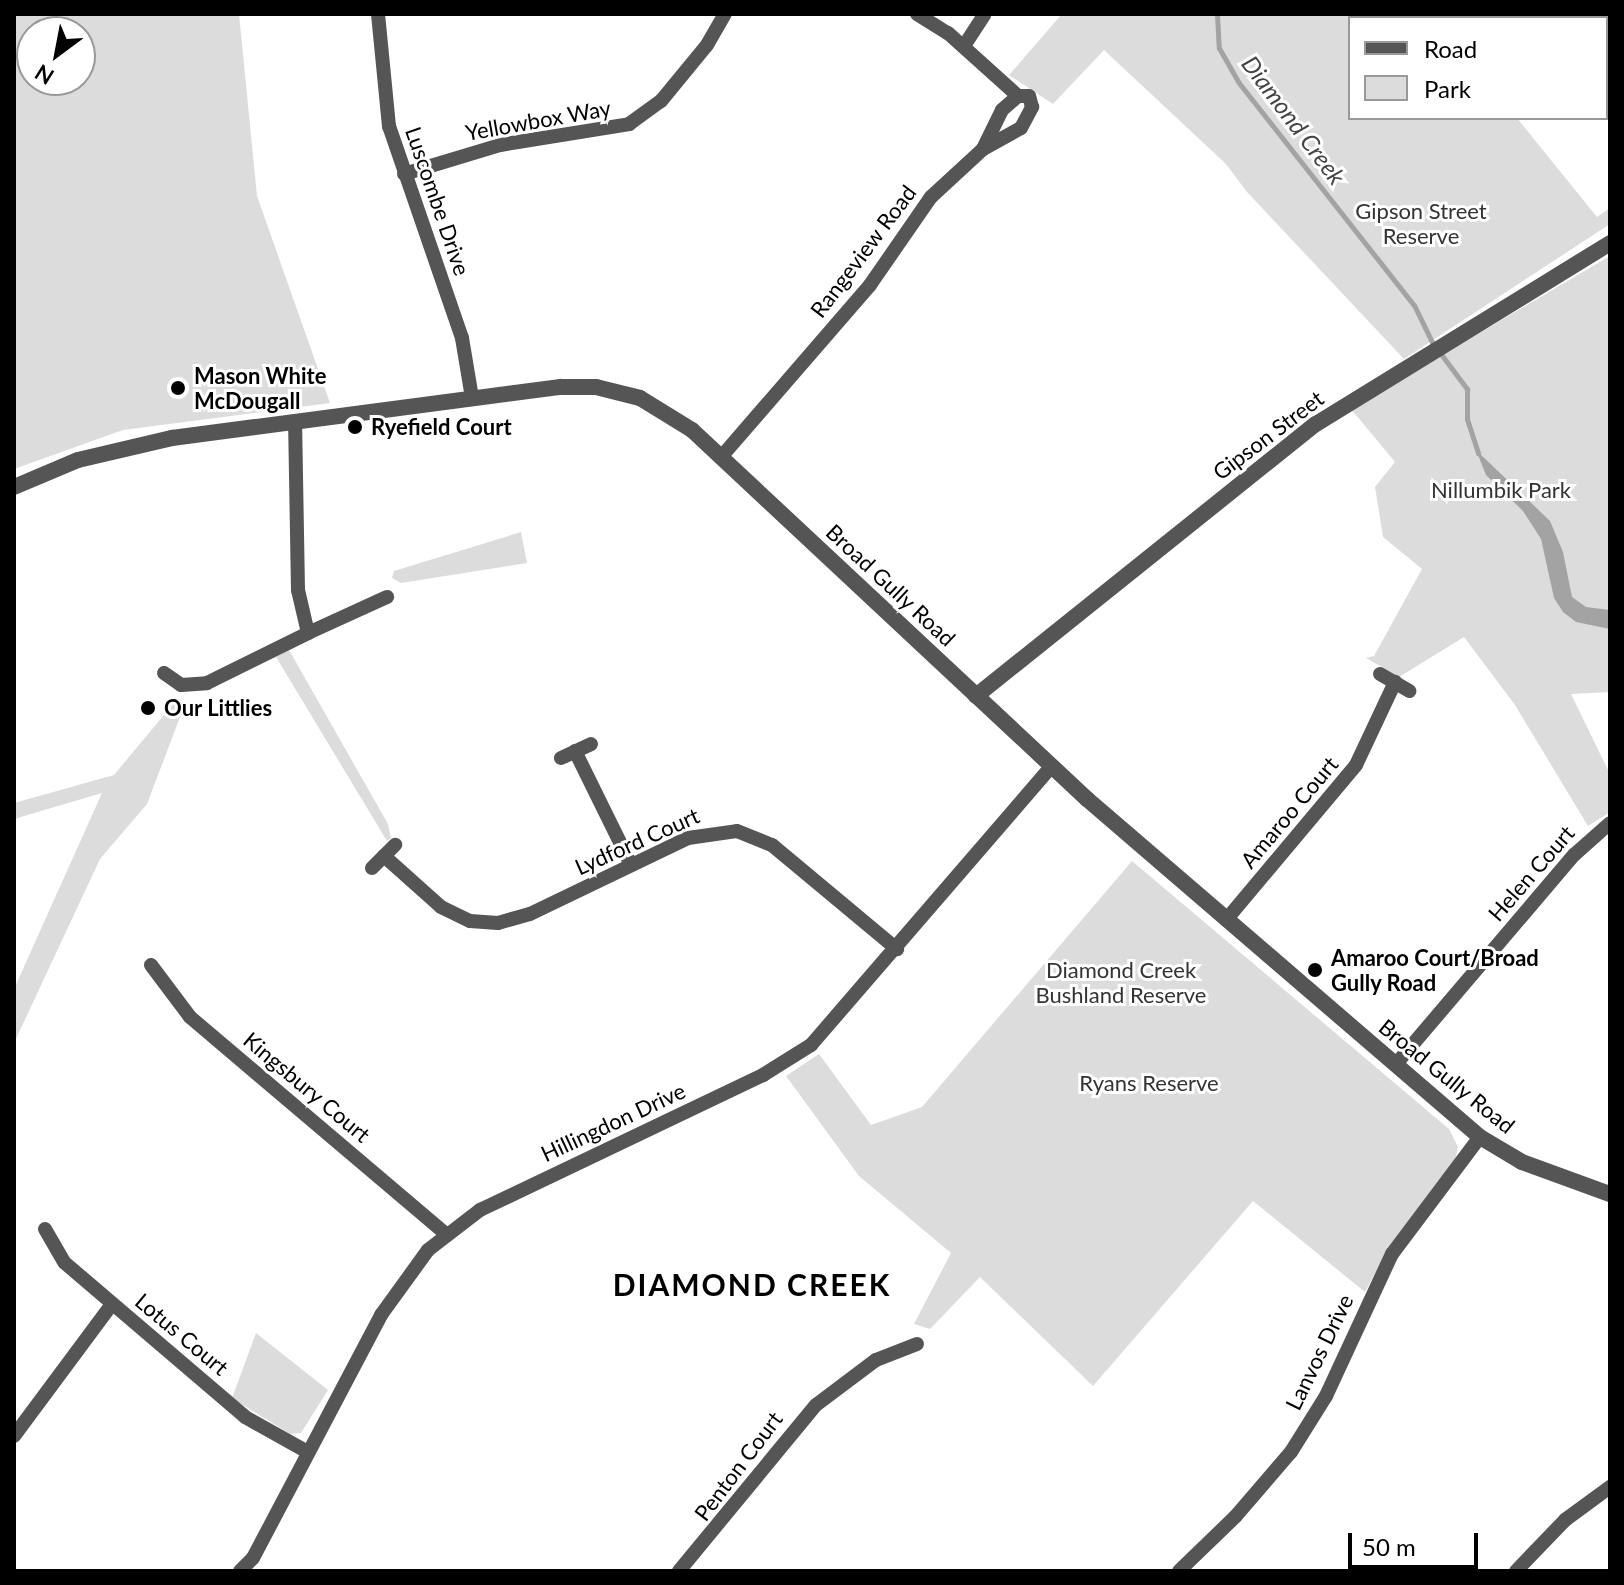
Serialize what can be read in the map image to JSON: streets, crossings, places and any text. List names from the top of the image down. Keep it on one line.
{"streets":{"street":["Yellowbox Way","Luscombe Drive","Rangeview Road","Gipson Street","Broad Gully Road","Amaroo Court","Lydford Court","Helen Court","Kingsbury Court","Hillingdon Drive","Lotus Court","Lanvos Drive","Penton Court"]},"crossings":[["Yellowbox Way","Luscombe Drive"],["Luscombe Drive","Broad Gully Road"],["Rangeview Road","Broad Gully Road"],["Gipson Street","Broad Gully Road"],["Broad Gully Road","Amaroo Court"],["Broad Gully Road","Helen Court"],["Broad Gully Road","Hillingdon Drive"],["Broad Gully Road","Lanvos Drive"],["Lydford Court","Hillingdon Drive"],["Kingsbury Court","Hillingdon Drive"],["Hillingdon Drive","Lotus Court"]],"districts":["DIAMOND CREEK"],"water":["Diamond Creek"],"parks":["Gipson Street Reserve","Nillumbik Park","Diamond Creek Bushland Reserve","Ryans Reserve"],"places":["Mason White McDougall","Ryefield Court","Our Littlies","Amaroo Court/Broad Gully Road"],"legend":["Road","Park"],"scale_bar":"50 m","north":"bottom left"}
